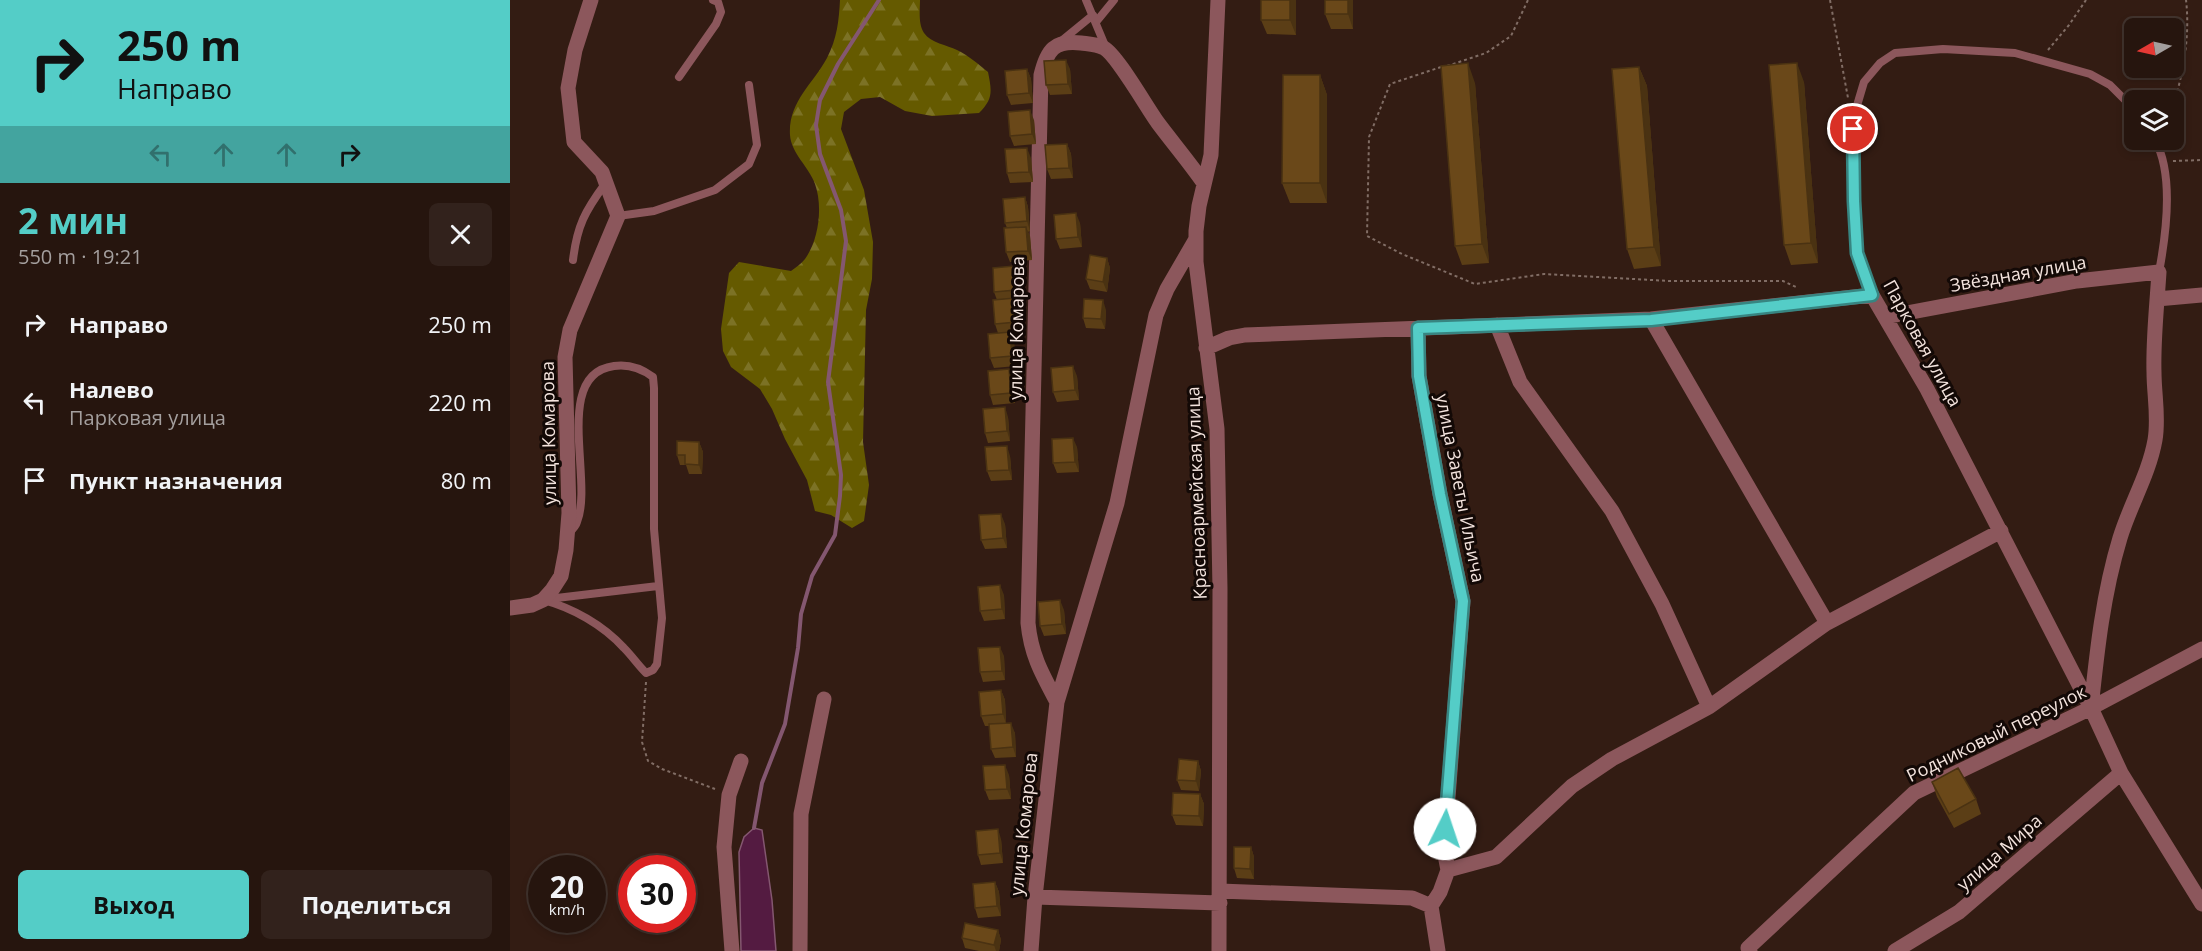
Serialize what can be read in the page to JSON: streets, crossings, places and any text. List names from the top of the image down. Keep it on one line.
{"streets":{"street":["Звёздная улица","улица Комарова","Парковая улица","улица Заветы Ильича","Красноармейская улица","Родниковый переулок","улица Мира"]},"crossings":[["Звёздная улица","Парковая улица"],["улица Комарова","Красноармейская улица"],["Парковая улица","Родниковый переулок"],["Парковая улица","улица Мира"]],"north":"left","page":{"turn":["250 m","Направо"],"heading":["2 мин","550 m · 19:21"],"list":[{"name":"Направо","value":"250 m"},{"name":"Налево","note":"Парковая улица","value":"220 m"},{"name":"Пункт назначения","value":"80 m"}],"speed":"20 km/h","limit":"30","buttons":["Выход","Поделиться"]}}
